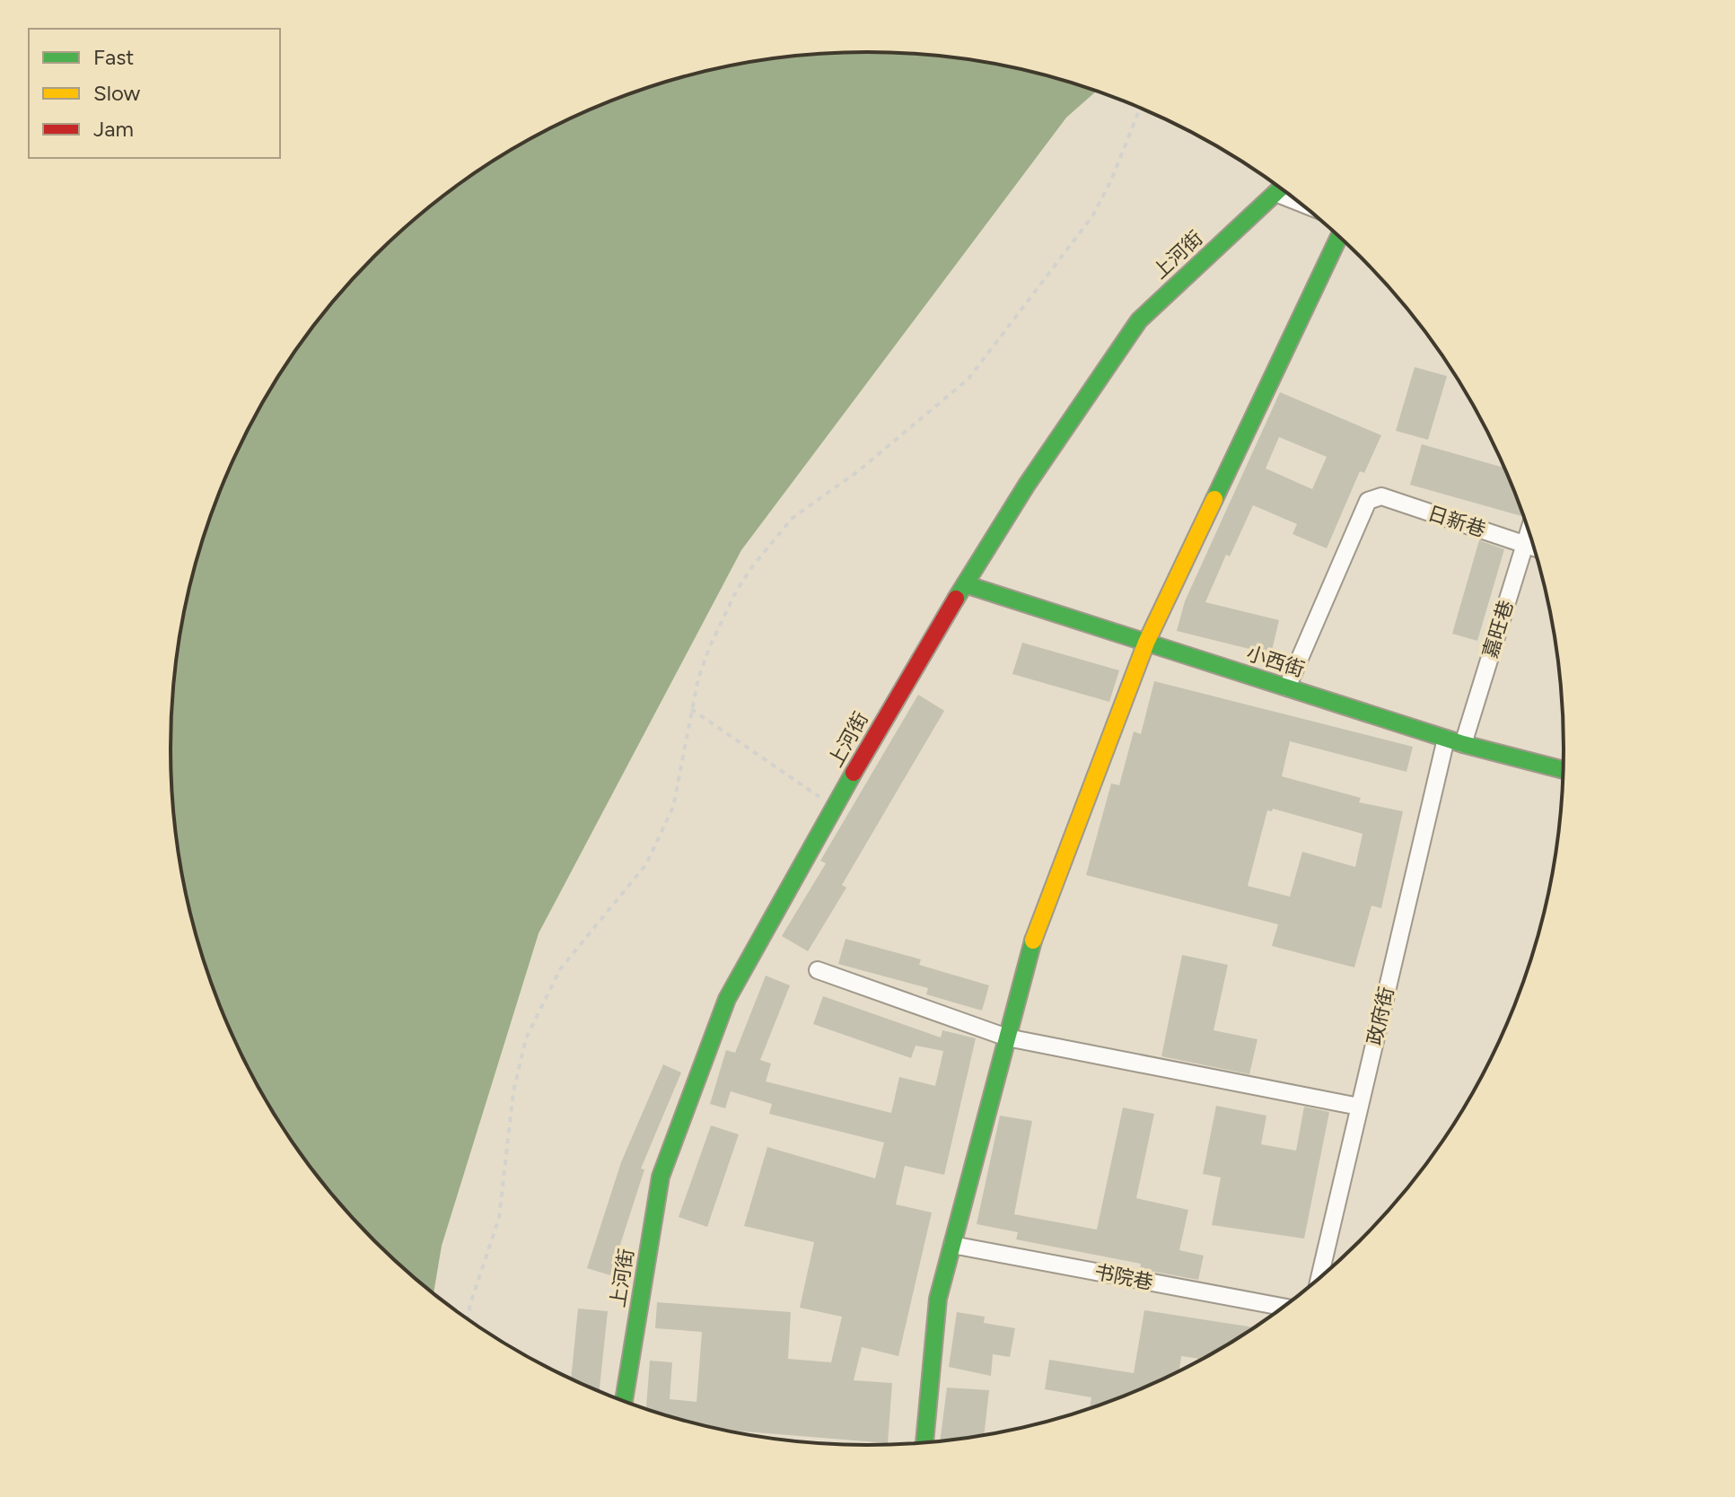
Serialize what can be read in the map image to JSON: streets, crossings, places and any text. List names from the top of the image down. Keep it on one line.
{"streets":{"street":["上河街","日新巷","嘉旺巷","小西街","政府街","书院巷"]},"crossings":[["上河街","小西街"],["日新巷","嘉旺巷"],["日新巷","小西街"],["嘉旺巷","小西街"],["小西街","政府街"]],"legend":["Fast","Slow","Jam"]}
